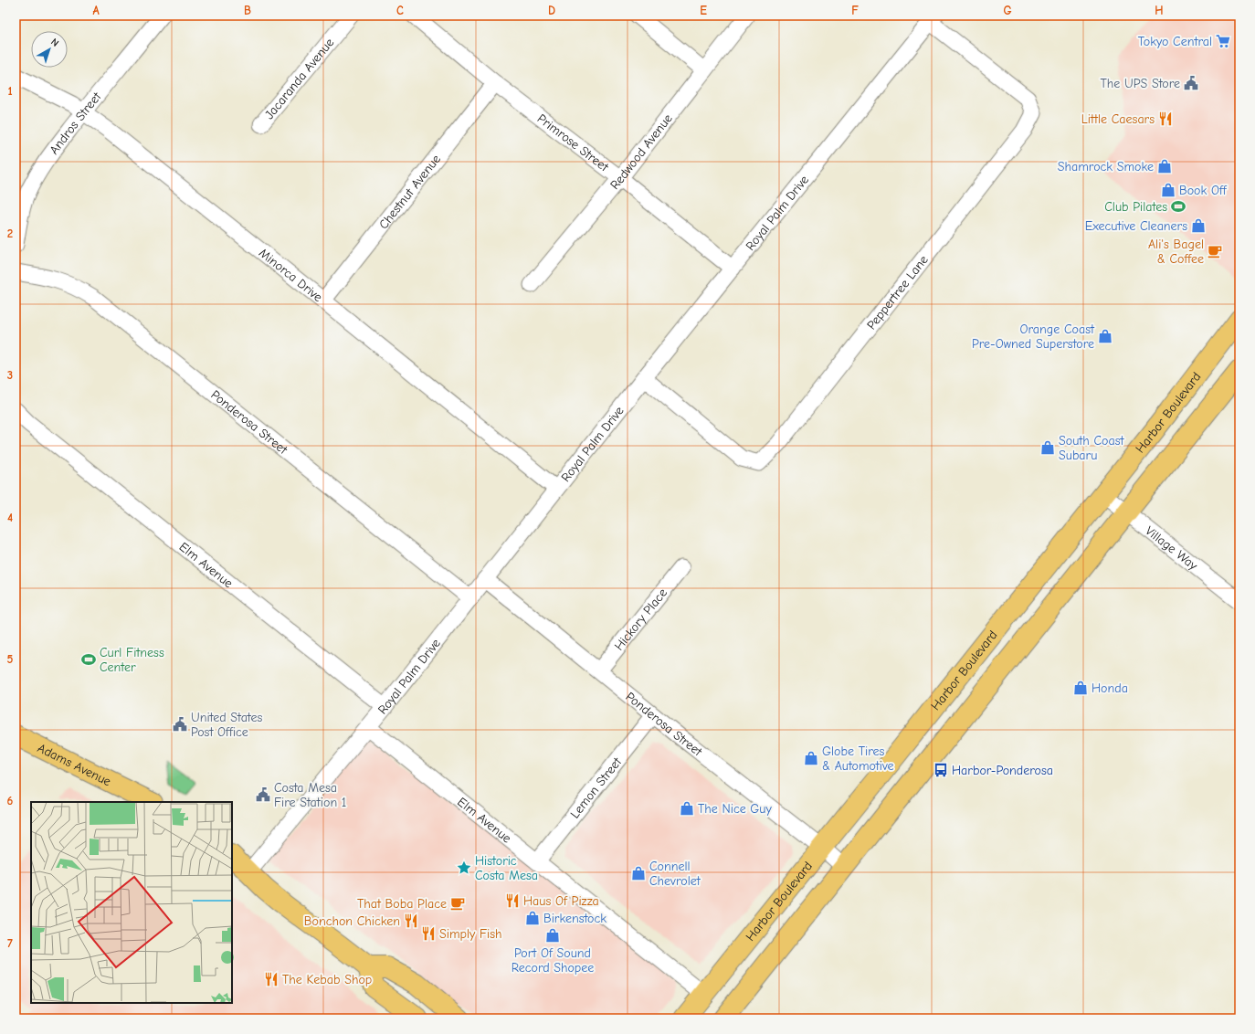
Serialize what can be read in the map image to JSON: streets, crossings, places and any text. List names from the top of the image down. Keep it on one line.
{"streets":{"main road":["Harbor Boulevard","Adams Avenue"],"street":["Jacaranda Avenue","Andros Street","Primrose Street","Redwood Avenue","Chestnut Avenue","Royal Palm Drive","Minorca Drive","Peppertree Lane","Ponderosa Street","Village Way","Elm Avenue","Hickory Place","Lemon Street"]},"crossings":[["Andros Street","Minorca Drive"],["Primrose Street","Redwood Avenue"],["Primrose Street","Chestnut Avenue"],["Primrose Street","Royal Palm Drive"],["Chestnut Avenue","Minorca Drive"],["Royal Palm Drive","Minorca Drive"],["Royal Palm Drive","Peppertree Lane"],["Royal Palm Drive","Ponderosa Street"],["Royal Palm Drive","Elm Avenue"],["Harbor Boulevard","Ponderosa Street"],["Harbor Boulevard","Village Way"],["Harbor Boulevard","Elm Avenue"],["Ponderosa Street","Hickory Place"],["Ponderosa Street","Lemon Street"],["Elm Avenue","Lemon Street"]],"places":{"supermarket":["Tokyo Central"],"public building":["The UPS Store","United States Post Office","Costa Mesa Fire Station 1"],"restaurant":["Little Caesars","Haus Of Pizza","Bonchon Chicken","Simply Fish","The Kebab Shop"],"shop":["Shamrock Smoke","Book Off","Executive Cleaners","Orange Coast Pre-Owned Superstore","South Coast Subaru","Honda","Globe Tires & Automotive","The Nice Guy","Connell Chevrolet","Birkenstock","Port Of Sound Record Shopee"],"sports":["Club Pilates","Curl Fitness Center"],"cafe":["Ali's Bagel & Coffee","That Boba Place"],"bus stop":["Harbor-Ponderosa"],"place":["Historic Costa Mesa"]},"north":"top right","grid":{"columns":["A","B","C","D","E","F","G","H"],"rows":["1","2","3","4","5","6","7"]}}
